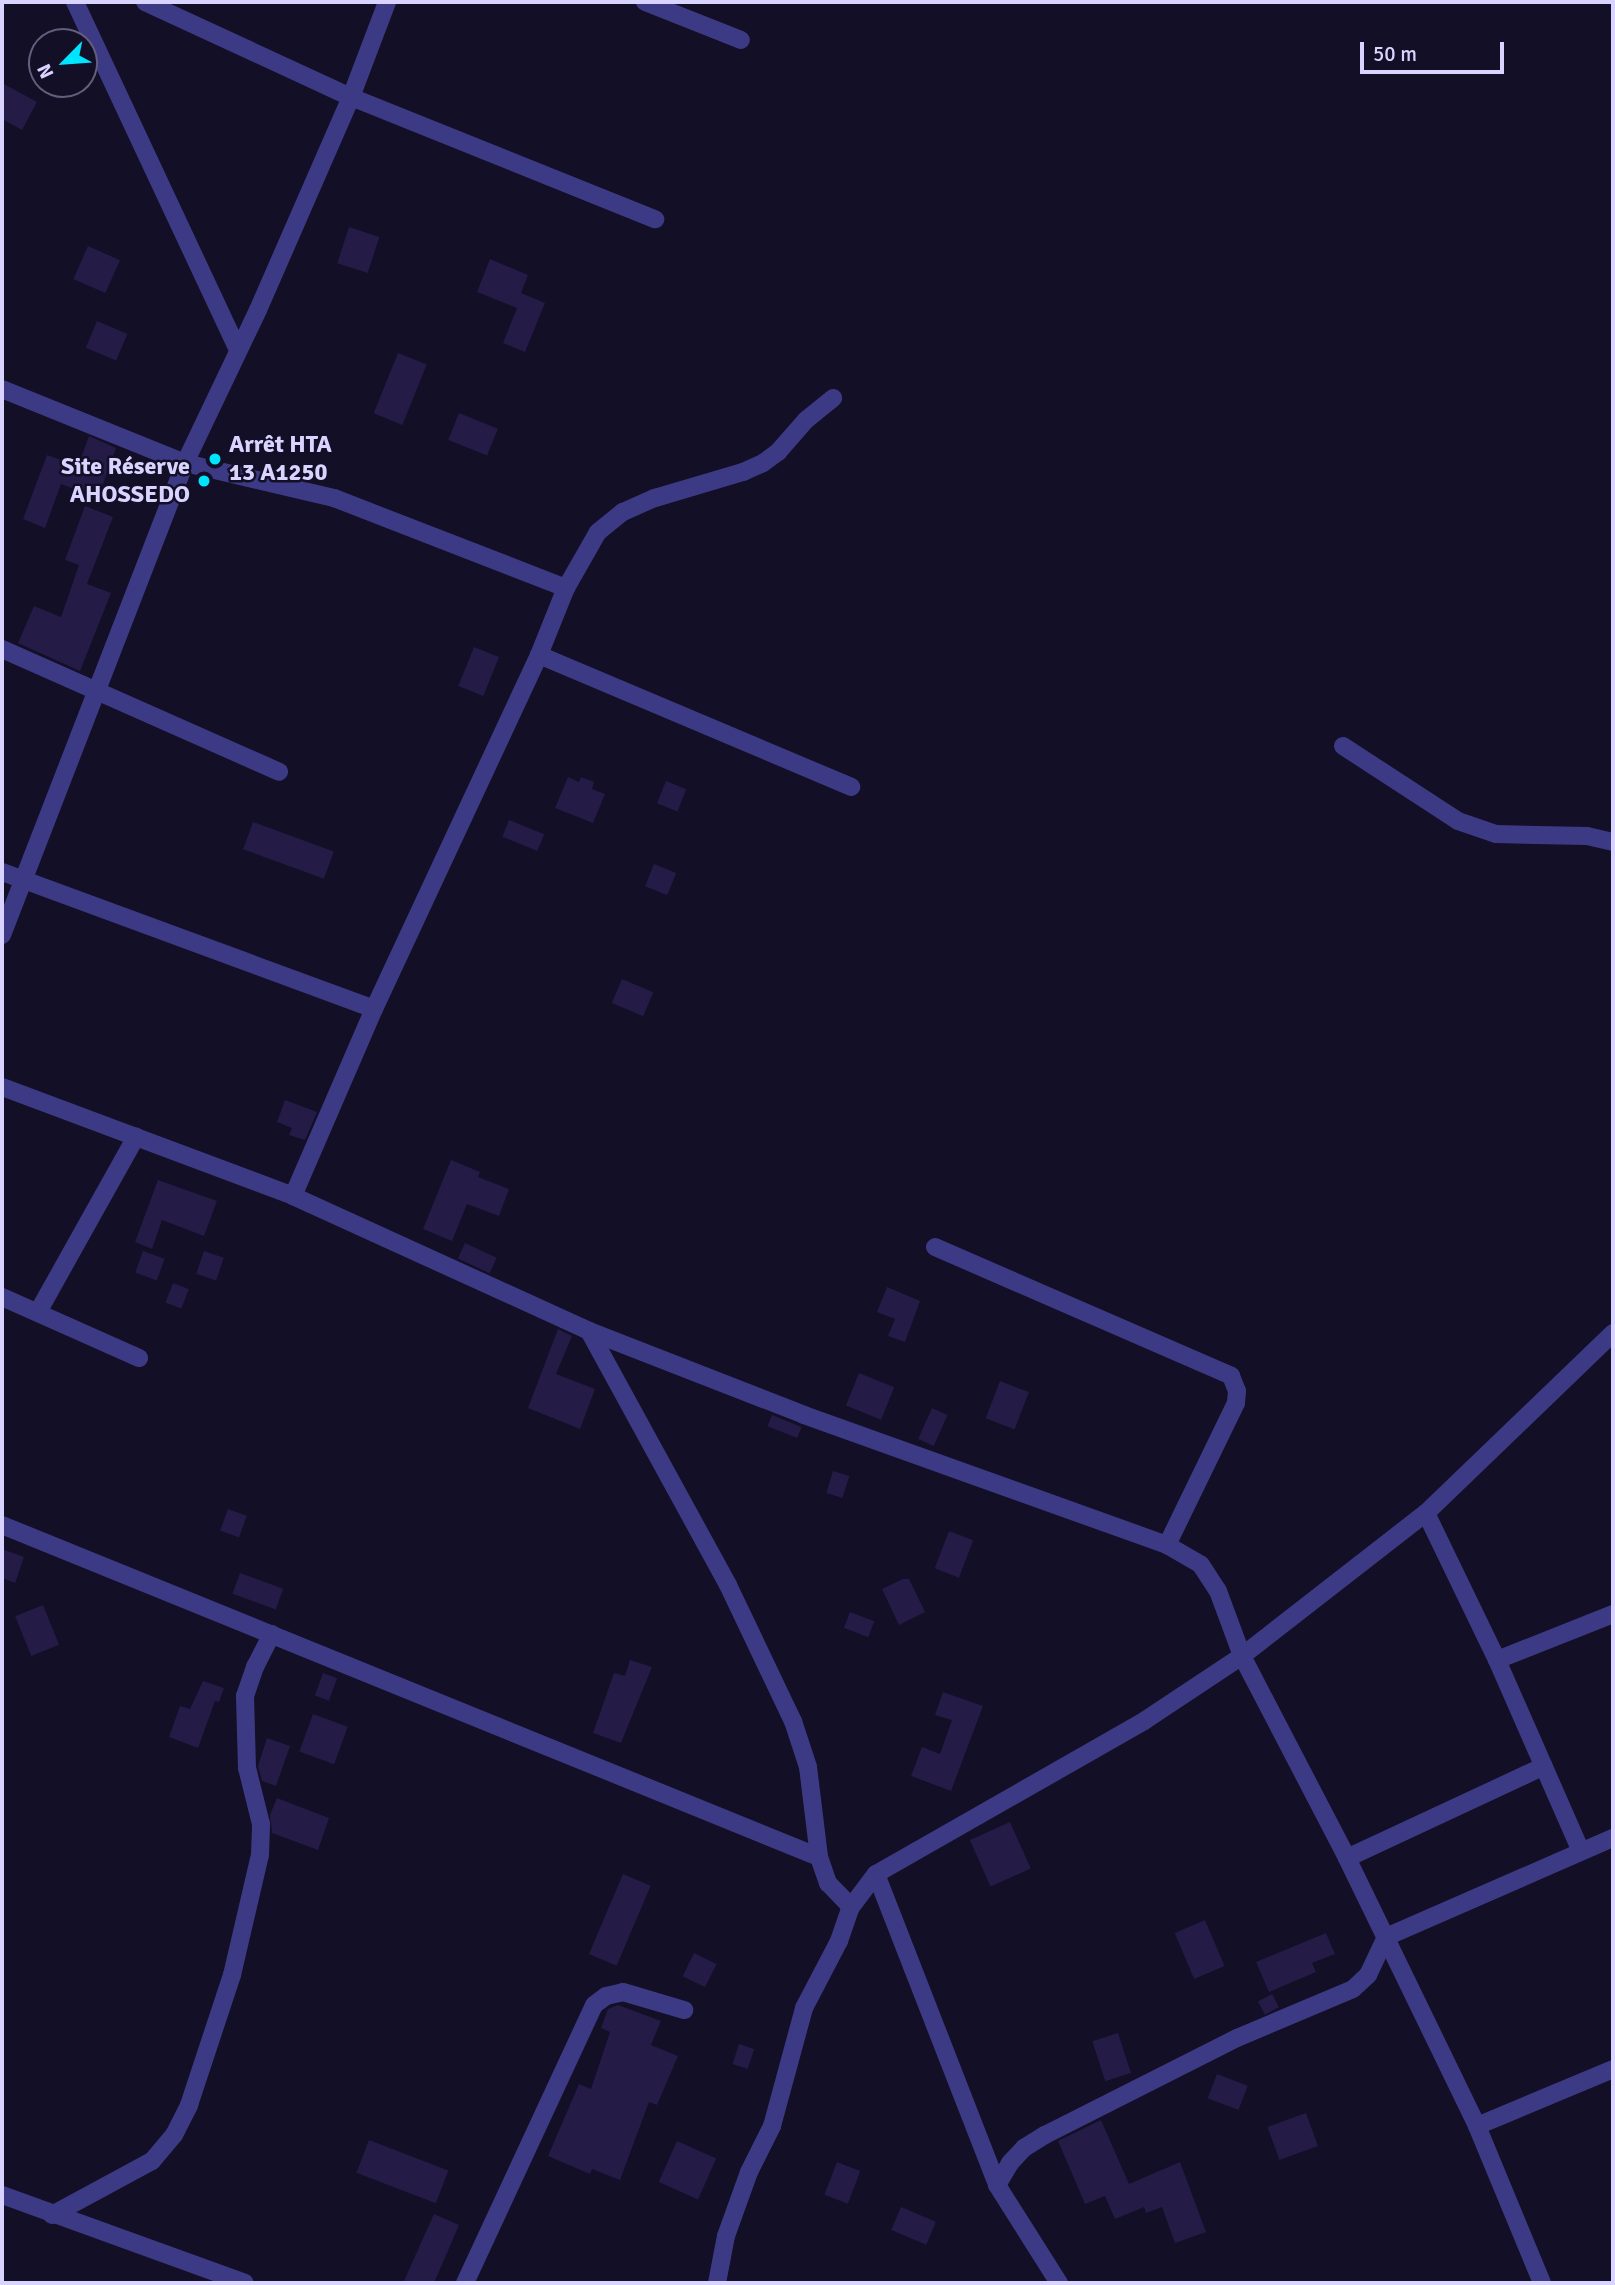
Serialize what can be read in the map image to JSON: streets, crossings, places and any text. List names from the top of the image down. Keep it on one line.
{"places":["Arrêt HTA 13 A1250","Site Réserve AHOSSEDO"],"scale_bar":"50 m","north":"bottom left"}
